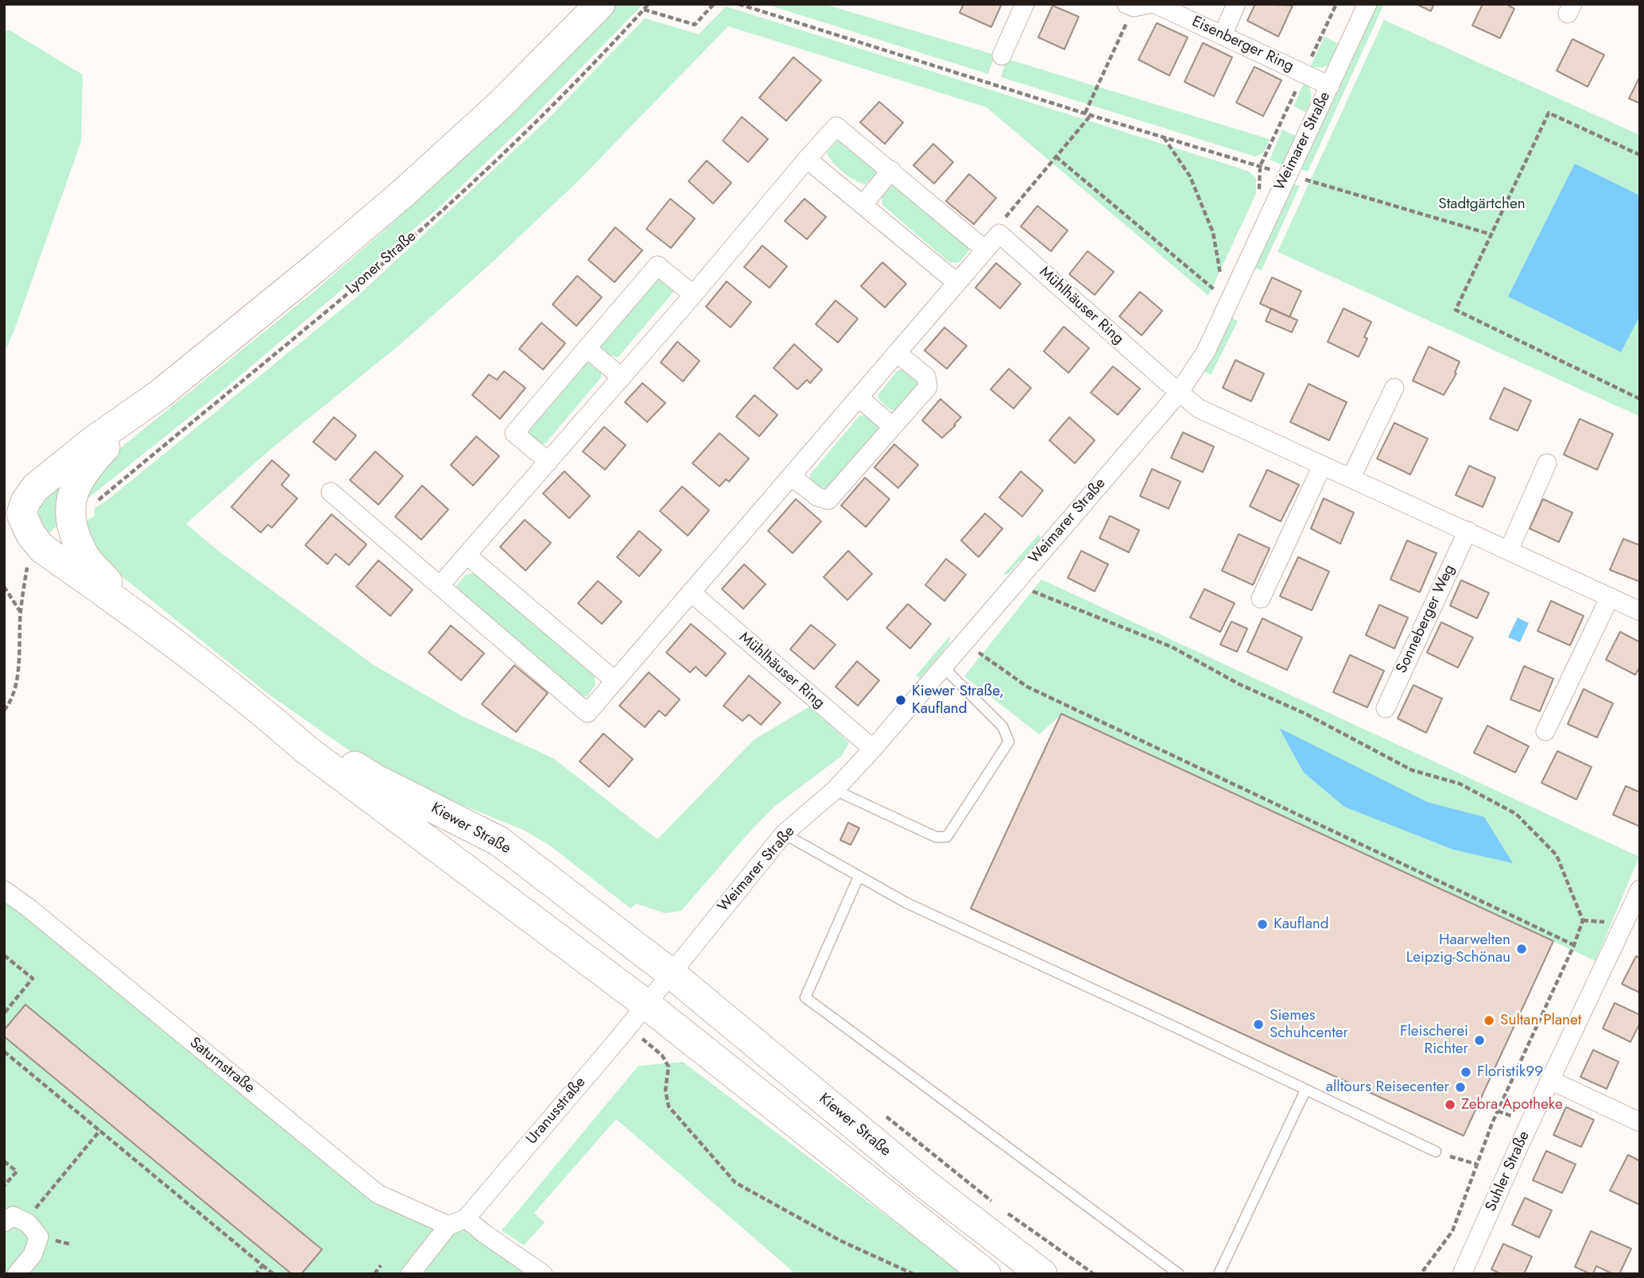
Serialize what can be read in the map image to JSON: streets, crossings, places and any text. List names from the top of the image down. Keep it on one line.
{"streets":{"main road":["Kiewer Straße"],"street":["Eisenberger Ring","Weimarer Straße","Mühlhäuser Ring","Sonneberger Weg","Saturnstraße","Uranusstraße","Suhler Straße"],"path":["Lyoner Straße"]},"crossings":[["Eisenberger Ring","Weimarer Straße"],["Weimarer Straße","Mühlhäuser Ring"],["Weimarer Straße","Kiewer Straße"],["Kiewer Straße","Uranusstraße"],["Saturnstraße","Uranusstraße"]],"parks":["Stadtgärtchen"],"places":["Kiewer Straße, Kaufland","Kaufland","Haarwelten Leipzig-Schönau","Sultan Planet","Siemes Schuhcenter","Fleischerei Richter","Floristik99","alltours Reisecenter","Zebra Apotheke"]}
